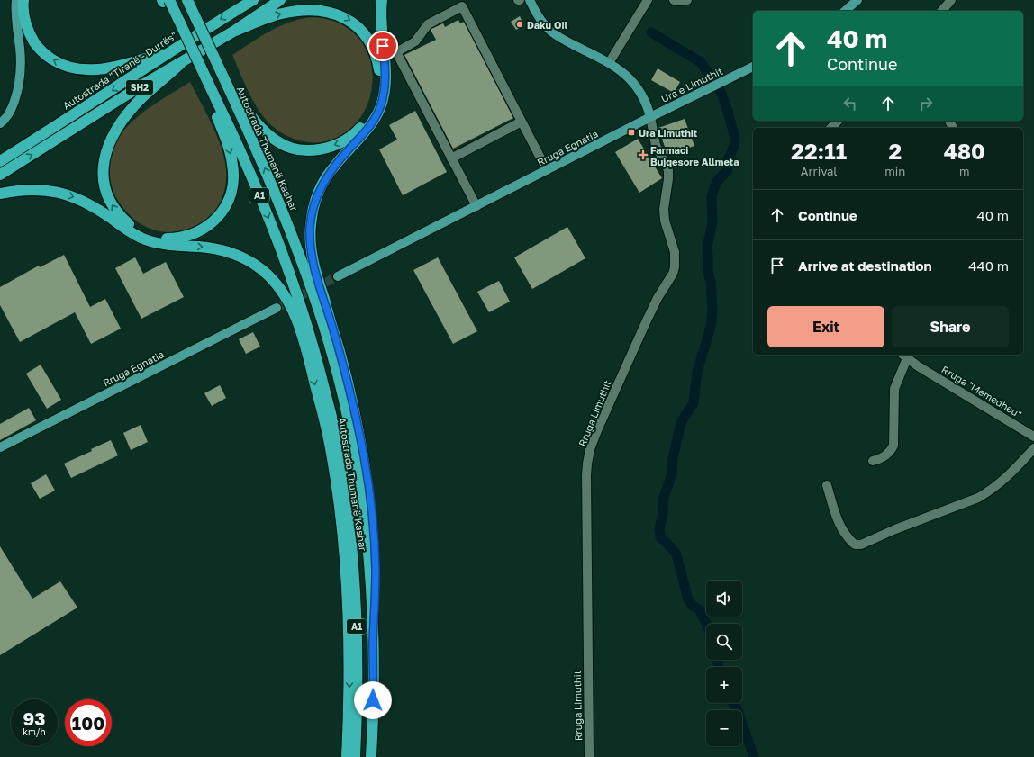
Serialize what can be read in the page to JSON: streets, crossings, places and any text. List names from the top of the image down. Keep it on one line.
{"streets":{"highway":["Autostrada \"Tiranë - Durrës\"","SH2","Autostrada Thumanë Kashar","A1"],"main road":["Ura e Limuthit","Rruga Egnatia"],"street":["Rruga \"Memedheu\"","Rruga Limuthit"]},"crossings":[["Ura e Limuthit","Rruga Egnatia"],["Ura e Limuthit","Rruga Limuthit"],["Rruga Egnatia","Rruga Limuthit"]],"places":{"other":["Daku Oil"],"transit":["Ura Limuthit"],"health":["Farmaci Bujqesore Allmeta"]},"page":{"turn":["40 m","Continue"],"eta":["22:11","Arrival","2","min","480","m"],"list":[{"name":"Continue","value":"40 m"},{"name":"Arrive at destination","value":"440 m"}],"buttons":["Exit","Share"],"map_buttons":["+","−"],"speed":"93 km/h","limit":"100"}}
